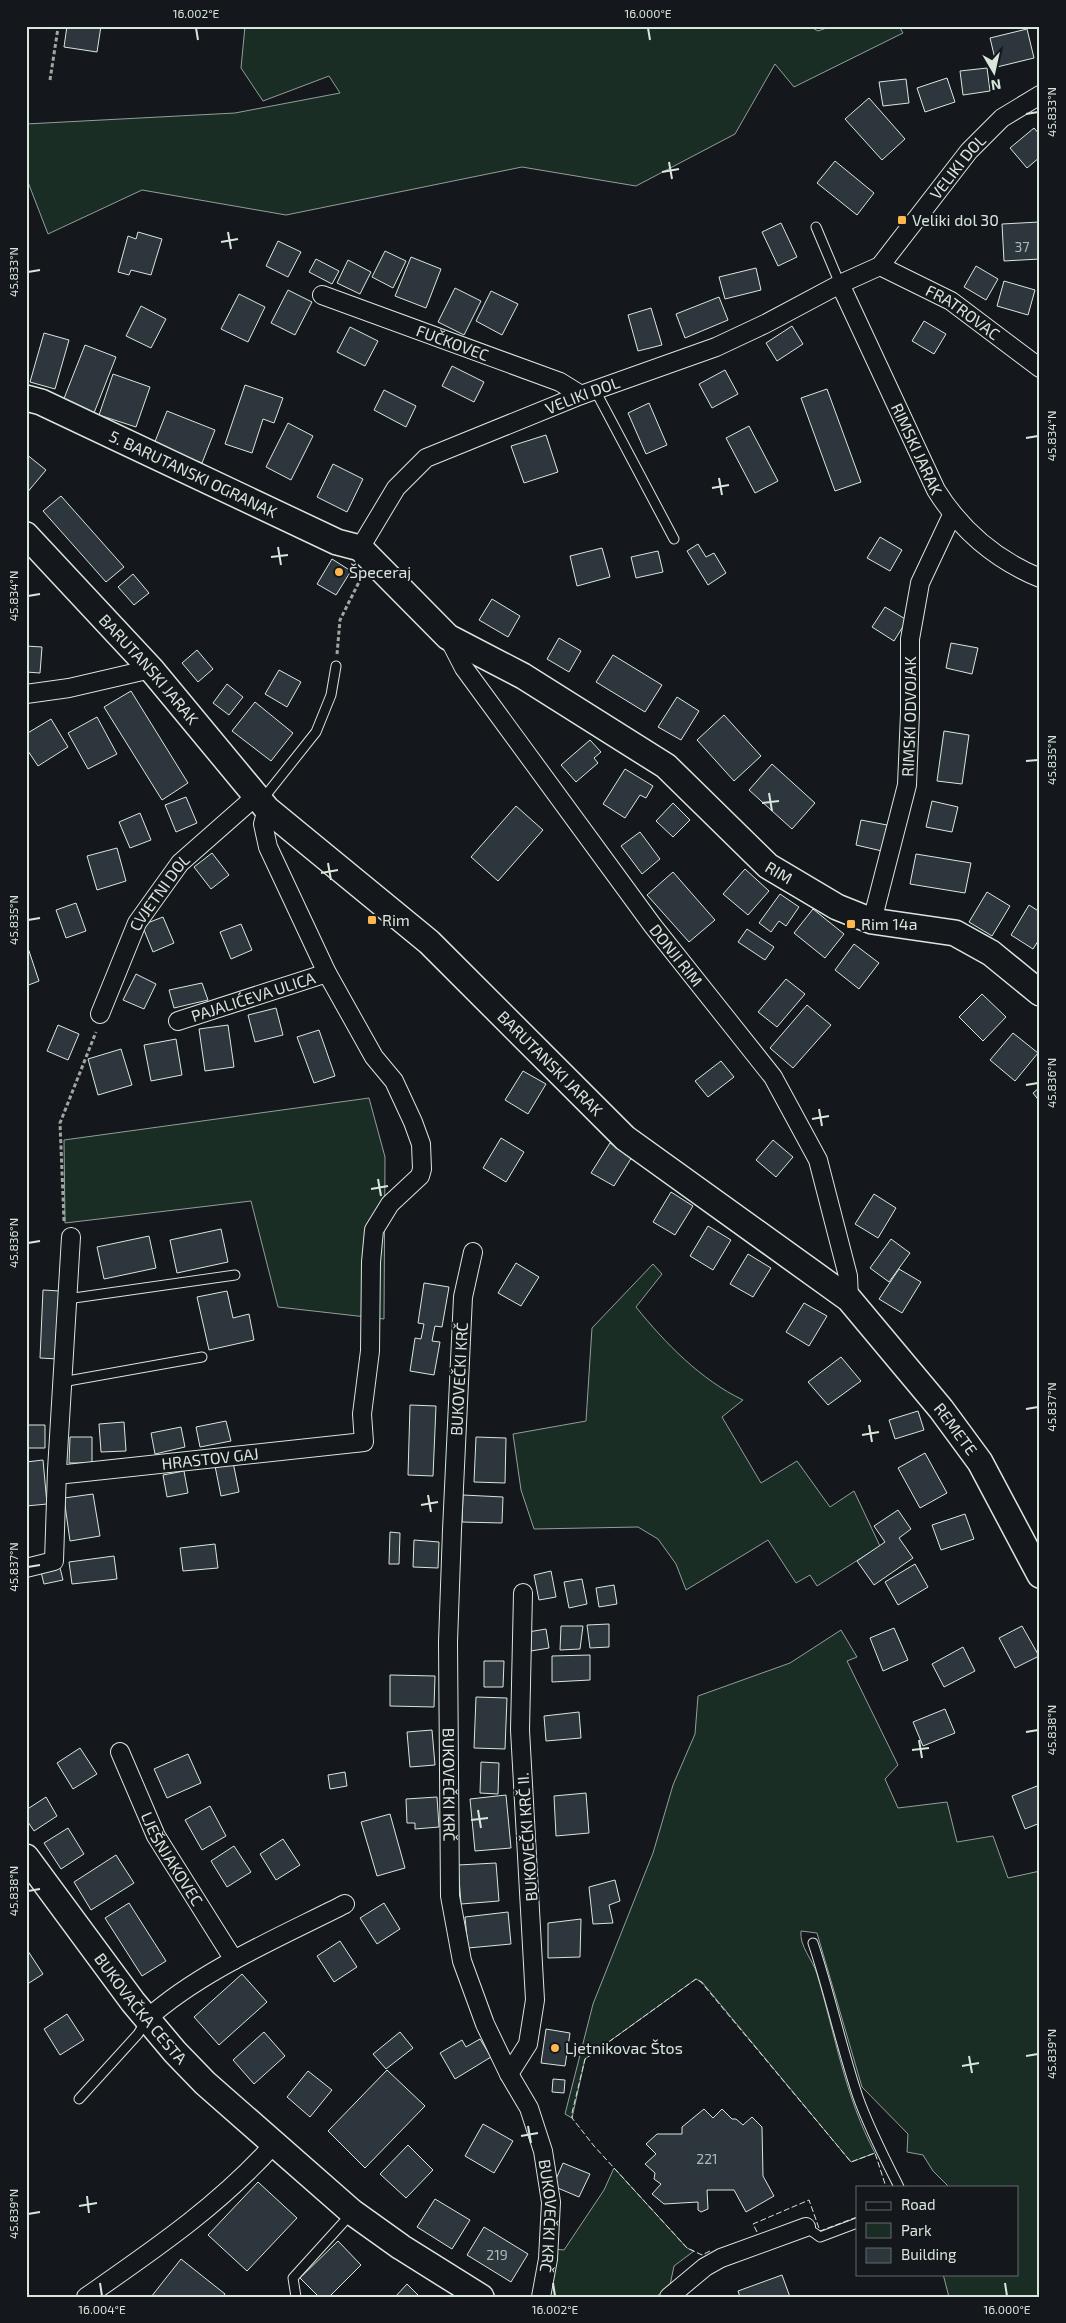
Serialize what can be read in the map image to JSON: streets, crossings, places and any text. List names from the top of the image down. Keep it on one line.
{"streets":{"street":["VELIKI DOL","FRATROVAC","FUČKOVEC","RIMSKI JARAK","5. BARUTANSKI OGRANAK","BARUTANSKI JARAK","RIMSKI ODVOJAK","RIM","CVJETNI DOL","DONJI RIM","PAJALIĆEVA ULICA","BUKOVEČKI KRČ","REMETE","HRASTOV GAJ","BUKOVEČKI KRČ II.","LJEŠNJAKOVEC","BUKOVAČKA CESTA"]},"crossings":[["VELIKI DOL","FRATROVAC"],["VELIKI DOL","FUČKOVEC"],["VELIKI DOL","RIMSKI JARAK"],["VELIKI DOL","5. BARUTANSKI OGRANAK"],["VELIKI DOL","RIM"],["RIMSKI JARAK","RIMSKI ODVOJAK"],["5. BARUTANSKI OGRANAK","RIM"],["BARUTANSKI JARAK","CVJETNI DOL"],["BARUTANSKI JARAK","DONJI RIM"],["BARUTANSKI JARAK","REMETE"],["RIMSKI ODVOJAK","RIM"],["RIM","DONJI RIM"],["DONJI RIM","REMETE"],["PAJALIĆEVA ULICA","HRASTOV GAJ"],["BUKOVEČKI KRČ","BUKOVEČKI KRČ II."]],"places":{"transit":["Veliki dol 30","Rim","Rim 14a"],"other":["Špeceraj","Ljetnikovac Štos"]},"house_numbers":["37","221","219"],"legend":["Road","Park","Building"],"north":"bottom","coordinates":["16.002°E","16.000°E","45.833°N","45.834°N","45.835°N","45.836°N","45.837°N","45.838°N","45.839°N","16.004°E"]}
